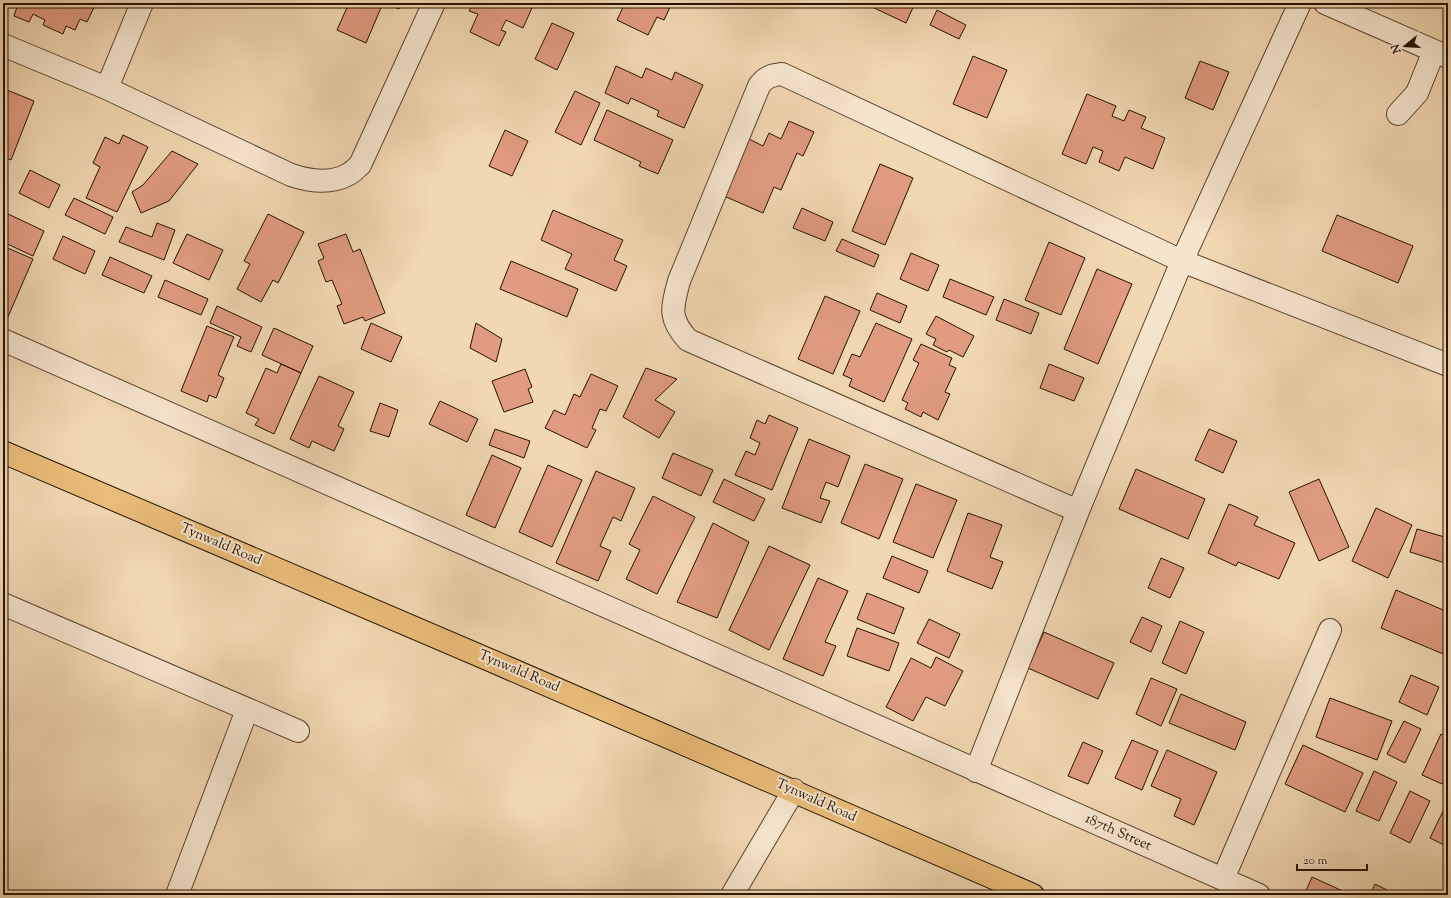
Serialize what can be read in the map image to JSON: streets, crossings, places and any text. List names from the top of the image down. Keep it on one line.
{"streets":{"main road":["Tynwald Road"],"street":["187th Street"]},"scale_bar":"20 m","north":"left"}
